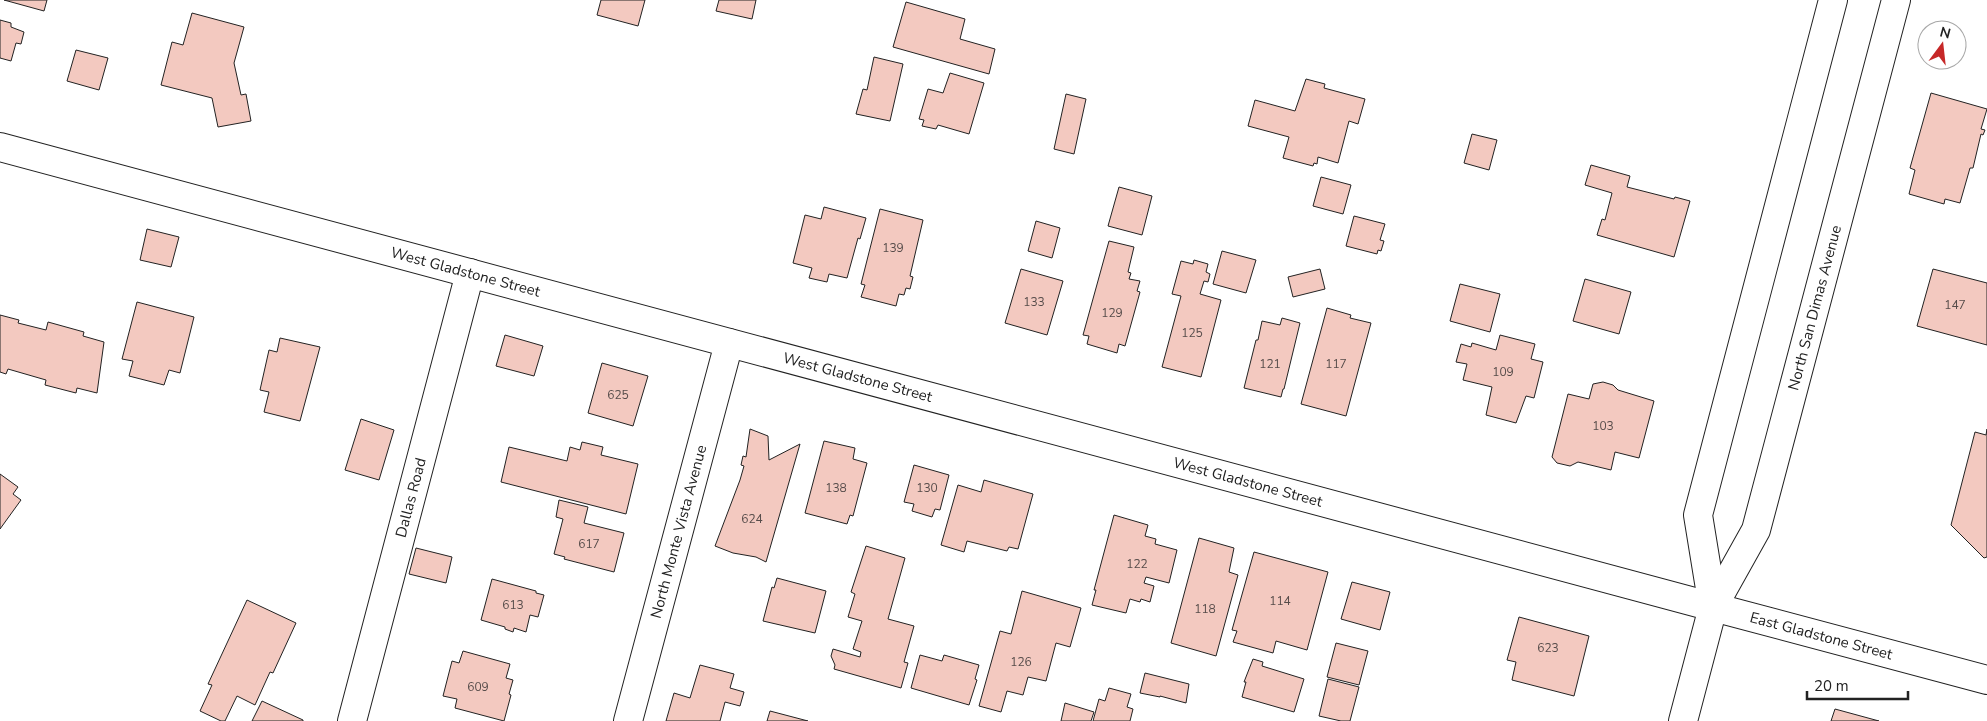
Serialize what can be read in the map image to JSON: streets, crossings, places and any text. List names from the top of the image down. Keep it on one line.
{"streets":{"main road":["West Gladstone Street","North San Dimas Avenue","Dallas Road","North Monte Vista Avenue","East Gladstone Street"]},"crossings":[["West Gladstone Street","North San Dimas Avenue"],["West Gladstone Street","Dallas Road"],["West Gladstone Street","North Monte Vista Avenue"],["West Gladstone Street","East Gladstone Street"],["North San Dimas Avenue","East Gladstone Street"]],"house_numbers":["139","133","147","129","125","121","117","109","625","103","138","130","624","617","122","114","613","118","623","126","609"],"scale_bar":"20 m","north":"top"}
